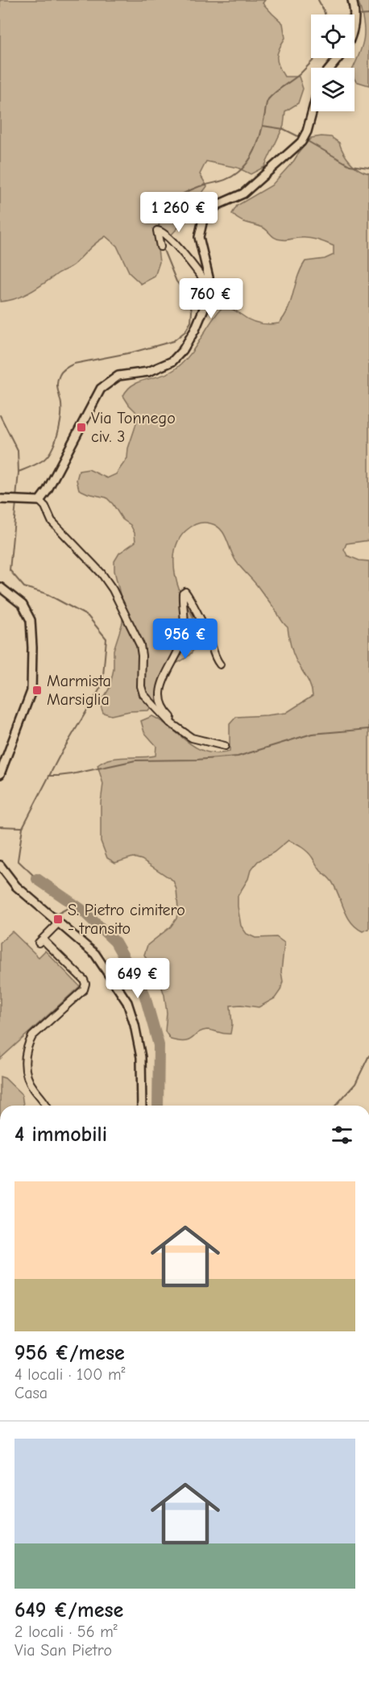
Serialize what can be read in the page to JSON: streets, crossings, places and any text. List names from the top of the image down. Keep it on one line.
{"places":{"transit":["Via Tonnego civ. 3","Marmista Marsiglia","S. Pietro cimitero - transito"]},"page":{"price":["1 260 €","760 €","956 €","649 €"],"heading":"4 immobili","list":[{"name":"956 €/mese","note":"4 locali · 100 m² · Casa"},{"name":"649 €/mese","note":"2 locali · 56 m² · Via San Pietro"}]}}
